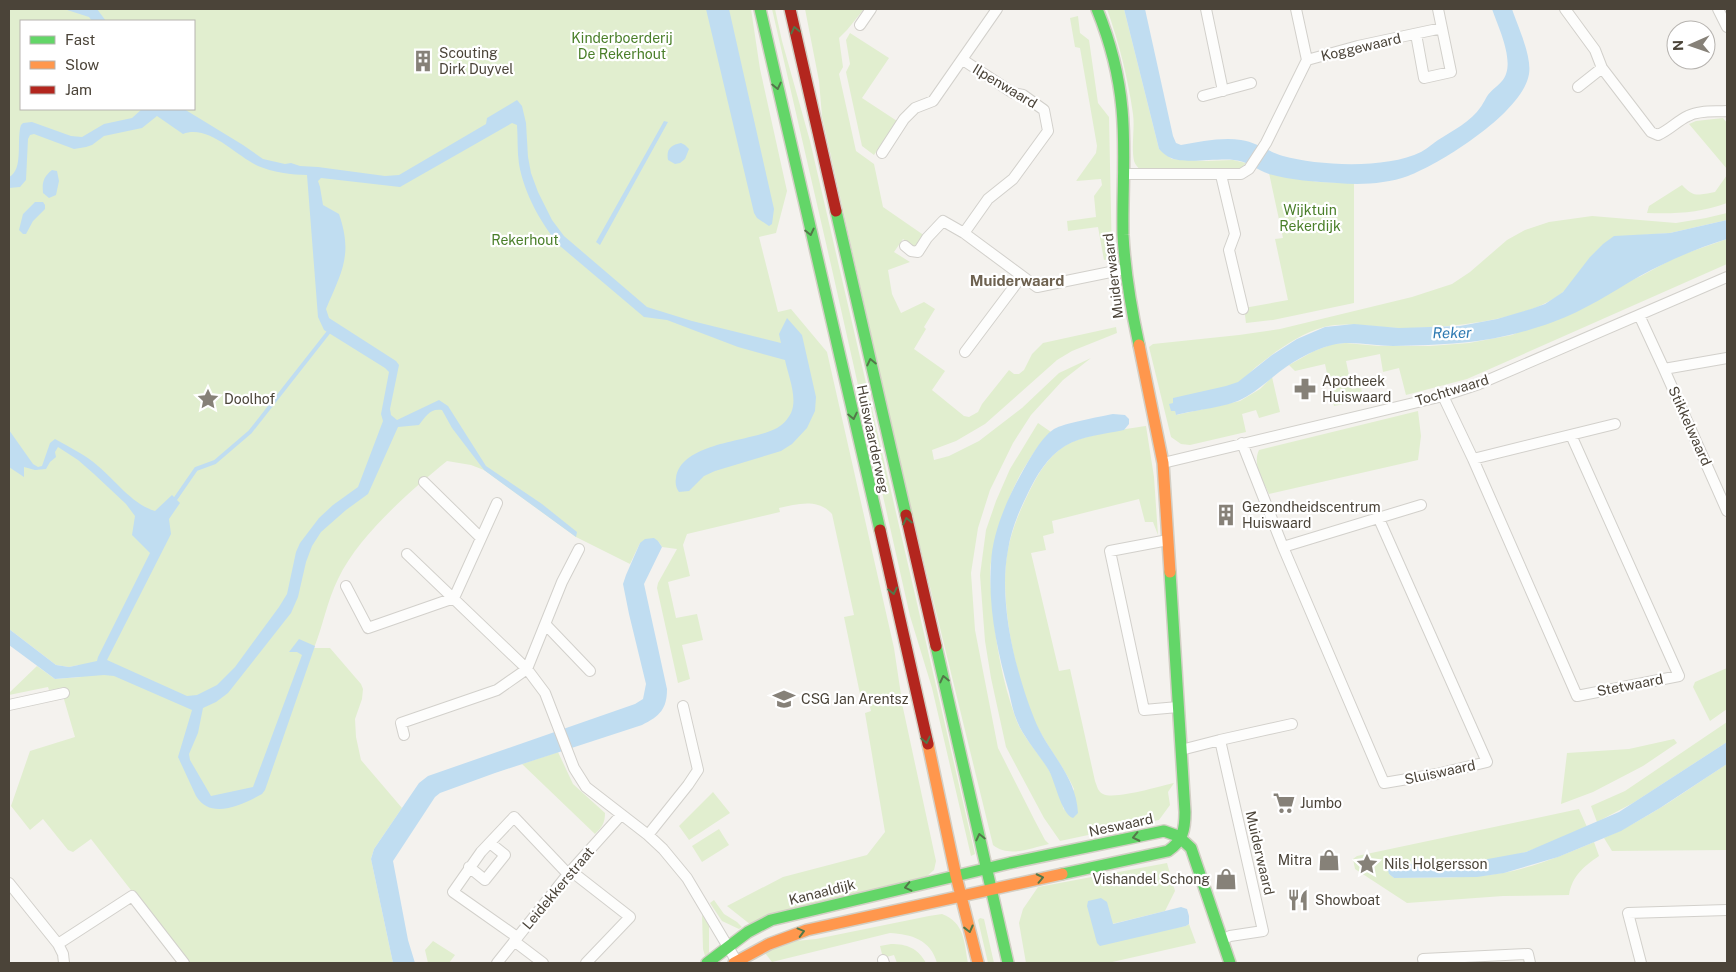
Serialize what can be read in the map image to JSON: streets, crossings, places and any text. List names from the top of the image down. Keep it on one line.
{"streets":{"main road":["Muiderwaard","Huiswaarderweg","Neswaard","Kanaaldijk"],"street":["Koggewaard","Ilpenwaard","Tochtwaard","Stikkelwaard","Stetwaard","Sluiswaard","Leidekkerstraat"]},"crossings":[["Muiderwaard","Tochtwaard"],["Muiderwaard","Neswaard"],["Tochtwaard","Stikkelwaard"],["Tochtwaard","Stetwaard"],["Tochtwaard","Sluiswaard"],["Huiswaarderweg","Neswaard"],["Huiswaarderweg","Kanaaldijk"]],"districts":["Muiderwaard"],"water":["Reker"],"parks":["Kinderboerderij De Rekerhout","Wijktuin Rekerdijk","Rekerhout"],"places":{"building":["Scouting Dirk Duyvel","Gezondheidscentrum Huiswaard"],"pharmacy":["Apotheek Huiswaard"],"place":["Doolhof","Nils Holgersson"],"school or university":["CSG Jan Arentsz"],"supermarket":["Jumbo"],"shop":["Mitra","Vishandel Schong"],"restaurant":["Showboat"]},"legend":["Fast","Slow","Jam"],"north":"left"}
